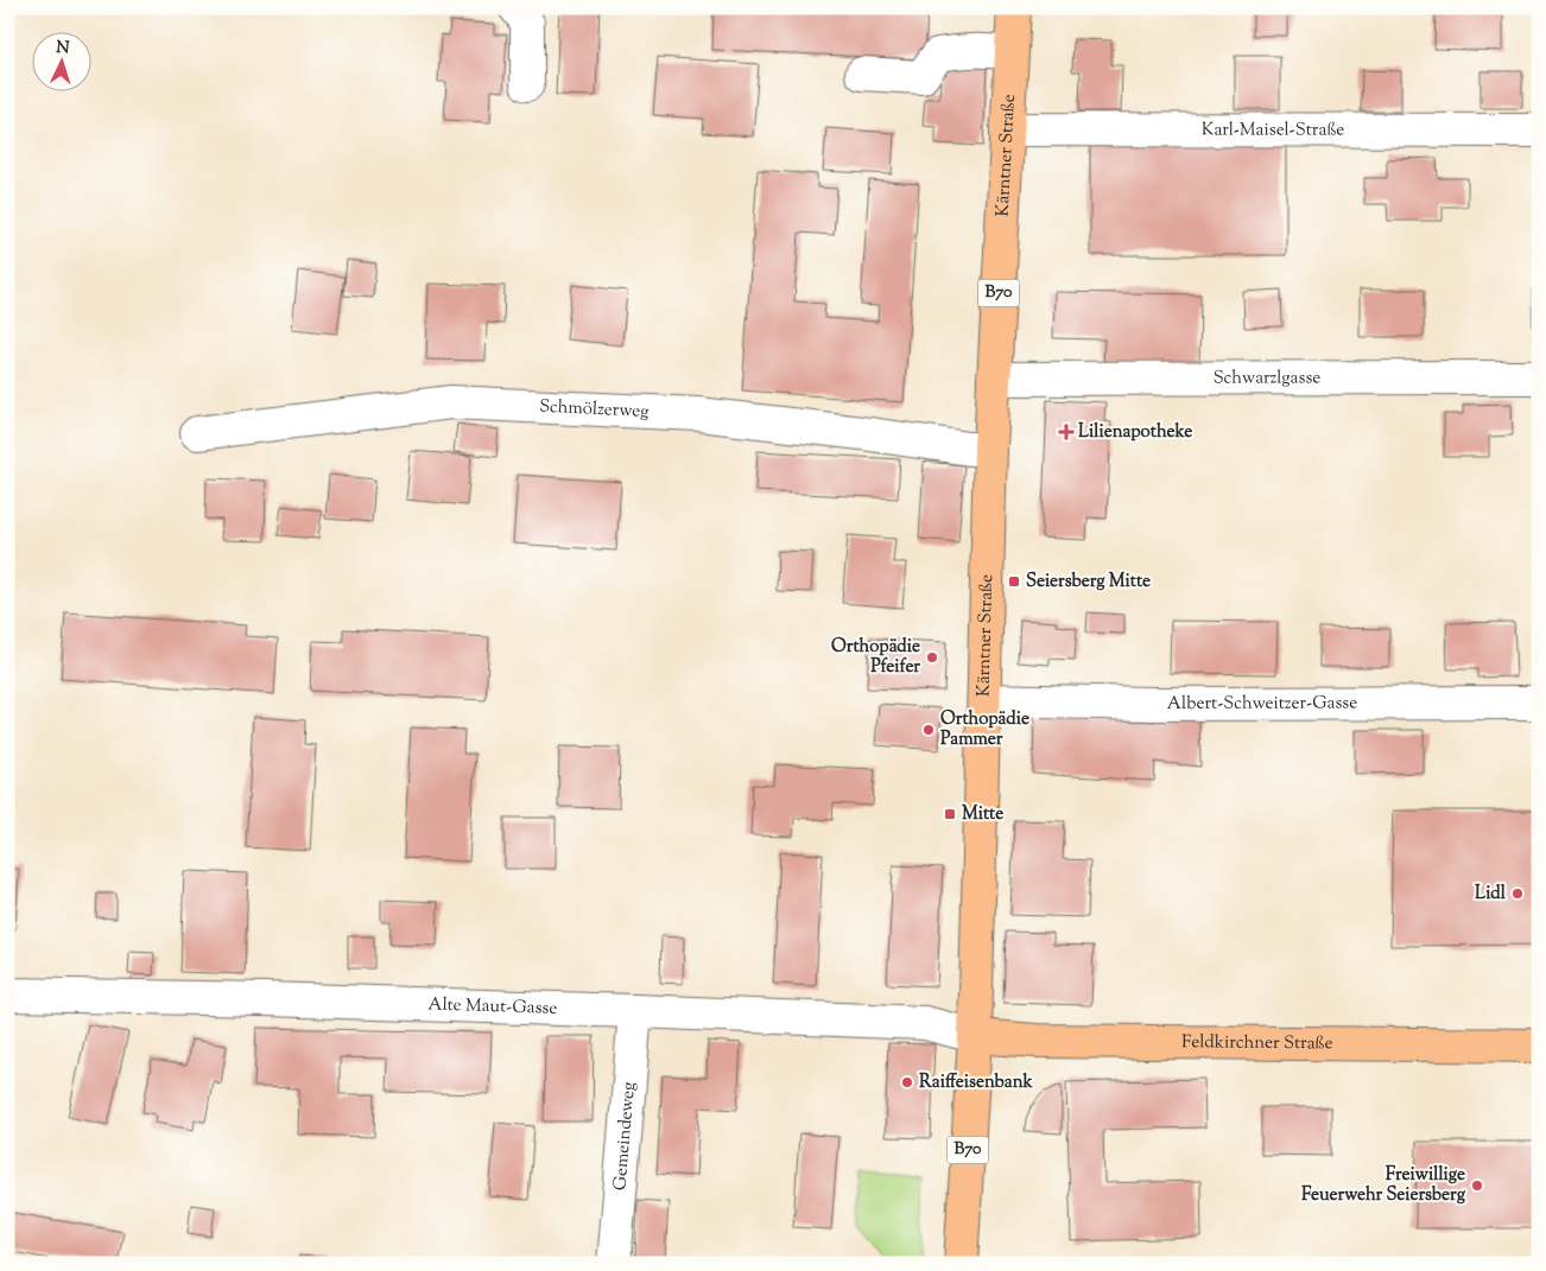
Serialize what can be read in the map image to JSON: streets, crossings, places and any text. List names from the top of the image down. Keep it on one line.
{"streets":{"main road":["Kärntner Straße","B70","Feldkirchner Straße"],"street":["Karl-Maisel-Straße","Schwarzlgasse","Schmölzerweg","Albert-Schweitzer-Gasse","Alte Maut-Gasse","Gemeindeweg"]},"crossings":[["Karl-Maisel-Straße","Kärntner Straße"],["Kärntner Straße","Schwarzlgasse"],["Kärntner Straße","Schmölzerweg"],["Kärntner Straße","Albert-Schweitzer-Gasse"],["Kärntner Straße","Alte Maut-Gasse"],["Kärntner Straße","Feldkirchner Straße"],["Alte Maut-Gasse","Feldkirchner Straße"],["Alte Maut-Gasse","Gemeindeweg"]],"places":{"health":["Lilienapotheke"],"transit":["Seiersberg Mitte","Mitte"],"other":["Orthopädie Pfeifer","Orthopädie Pammer","Lidl","Raiffeisenbank","Freiwillige Feuerwehr Seiersberg"]},"north":"top"}
